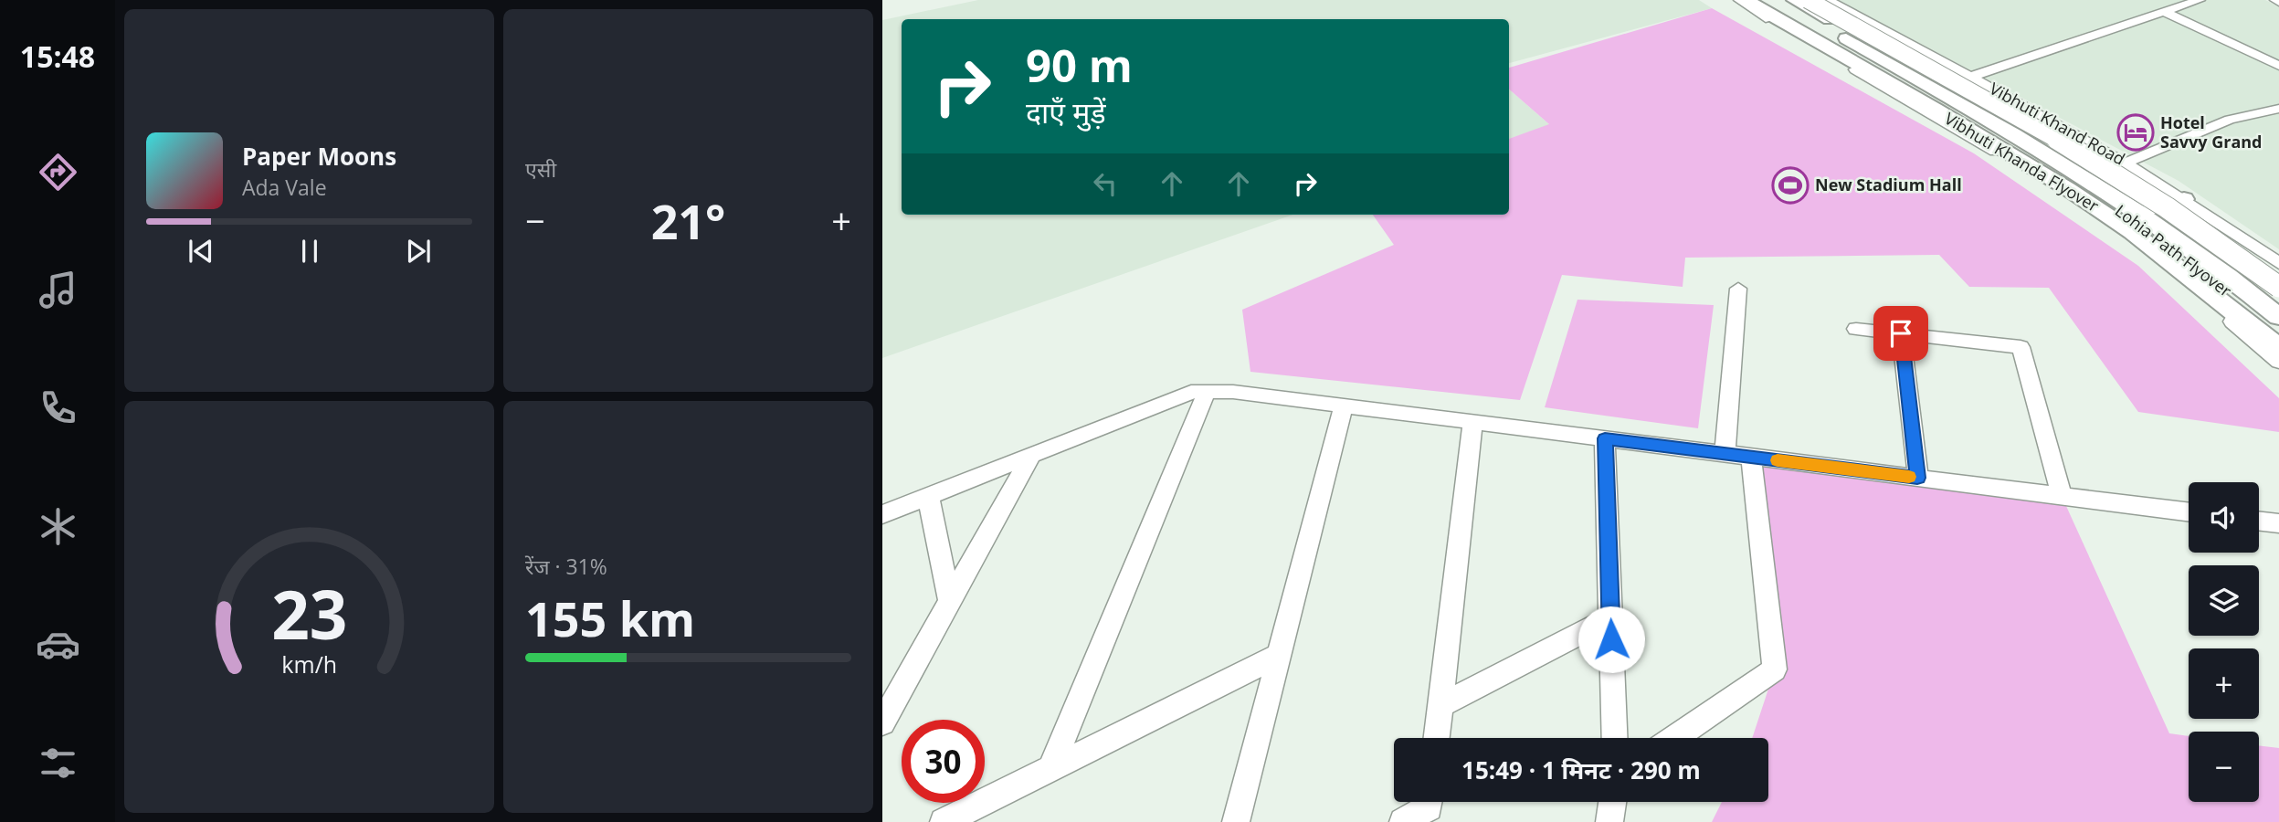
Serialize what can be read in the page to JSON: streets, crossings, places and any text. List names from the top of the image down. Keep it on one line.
{"streets":{"main road":["Vibhuti Khanda Flyover","Lohia Path Flyover"],"street":["Vibhuti Khand Road"]},"places":{"hotel":["Hotel Savvy Grand"],"sports":["New Stadium Hall"]},"page":{"tabs":"15:48","tile":["एसी",["रेंज · 31%","155 km"]],"turn":["90 m","दाएँ मुड़ें"],"song":["Paper Moons","Ada Vale"],"heat":["−","21°","+"],"map_buttons":["+","−"],"limit":"30","trip":"15:49 · 1 मिनट · 290 m","gauge":["23","km/h"]}}
